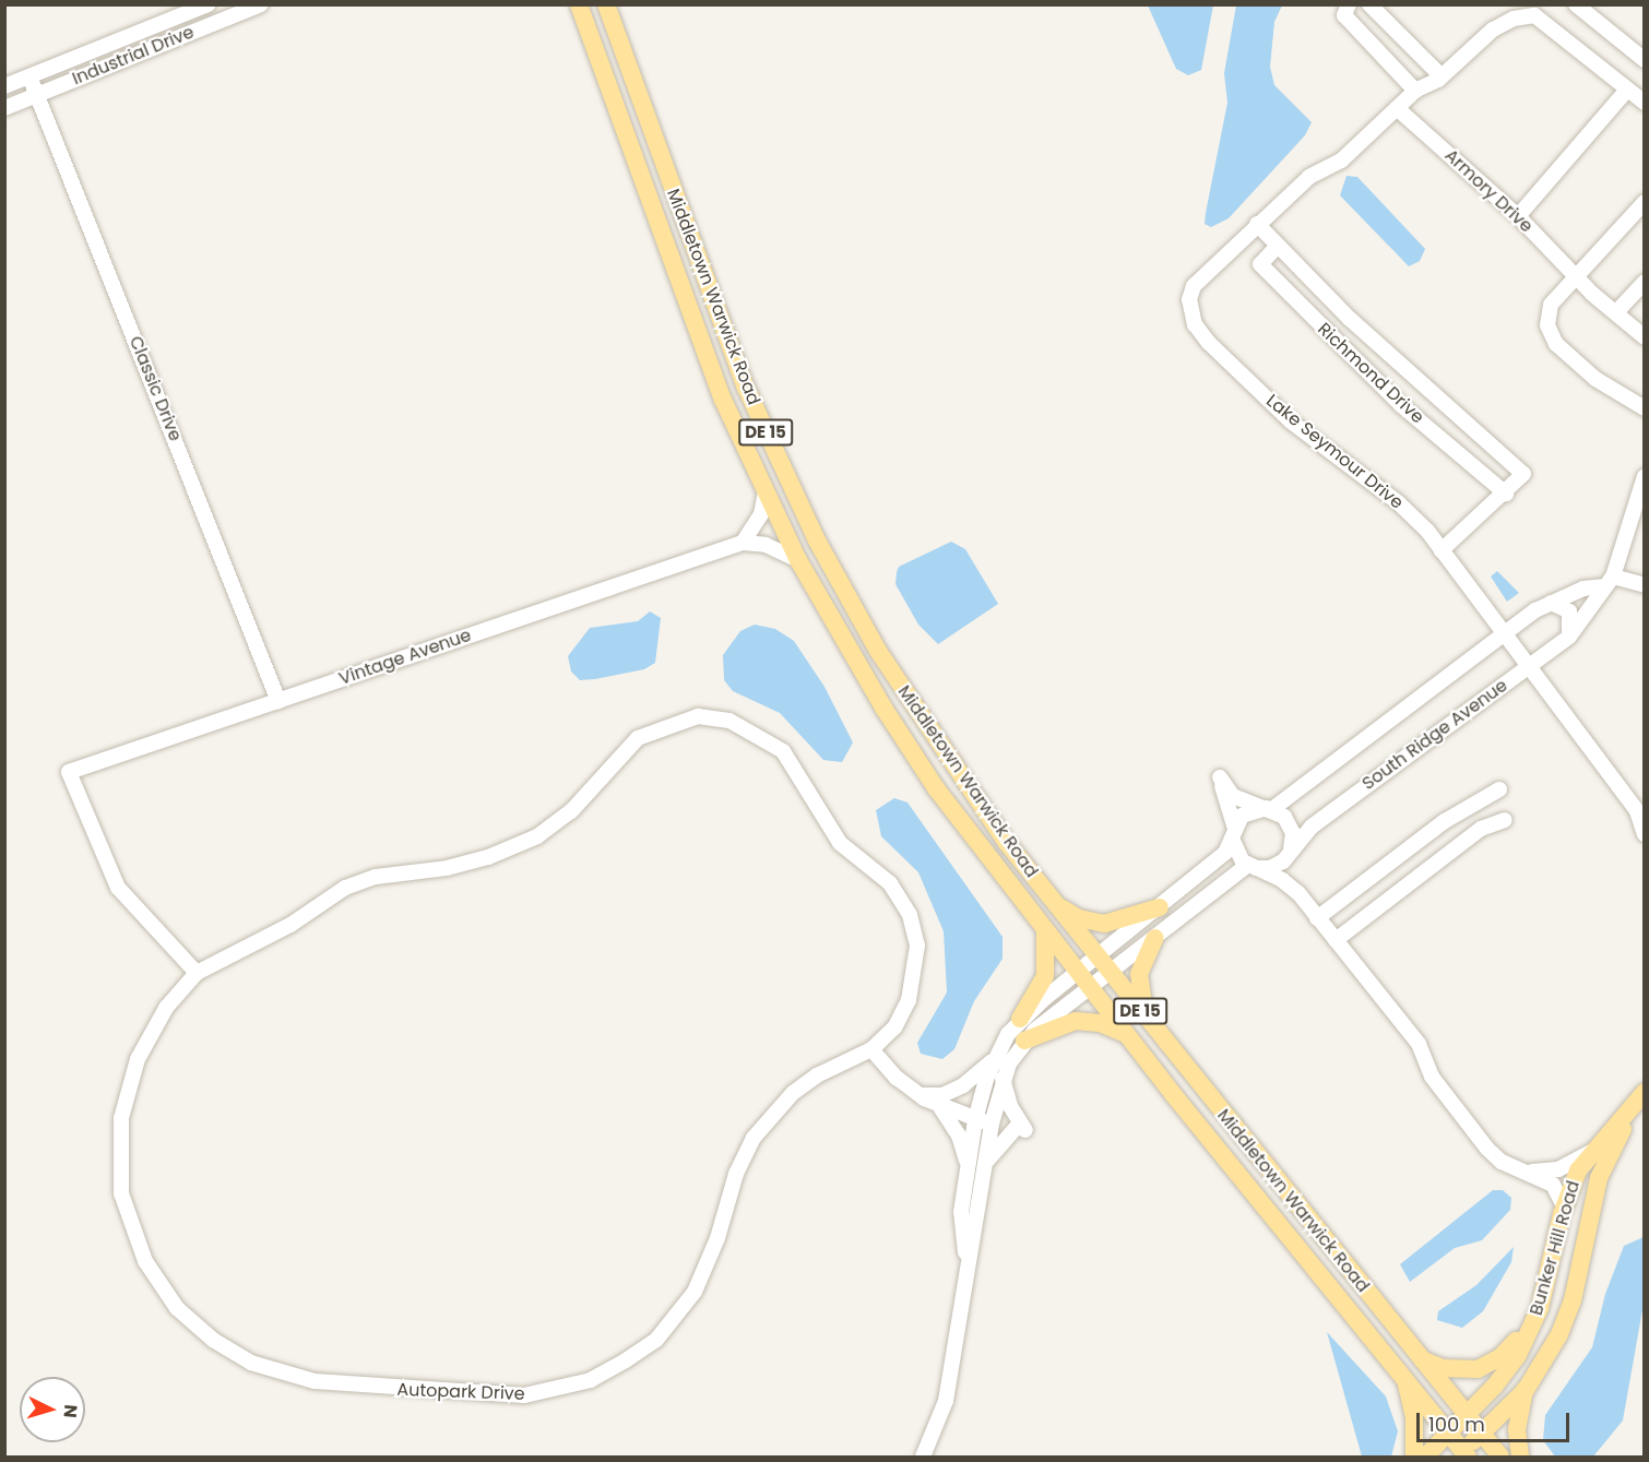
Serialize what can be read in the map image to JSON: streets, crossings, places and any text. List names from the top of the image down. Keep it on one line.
{"streets":{"main road":["Middletown Warwick Road","DE 15","Bunker Hill Road"],"street":["Industrial Drive","Armory Drive","Richmond Drive","Classic Drive","Lake Seymour Drive","Vintage Avenue","South Ridge Avenue","Autopark Drive"]},"crossings":[["Industrial Drive","Classic Drive"],["Armory Drive","Lake Seymour Drive"],["Middletown Warwick Road","DE 15"],["Middletown Warwick Road","South Ridge Avenue"],["Middletown Warwick Road","Bunker Hill Road"],["Richmond Drive","Lake Seymour Drive"],["Classic Drive","Vintage Avenue"],["DE 15","Bunker Hill Road"],["Lake Seymour Drive","South Ridge Avenue"],["Vintage Avenue","Autopark Drive"]],"scale_bar":"100 m","north":"right"}
